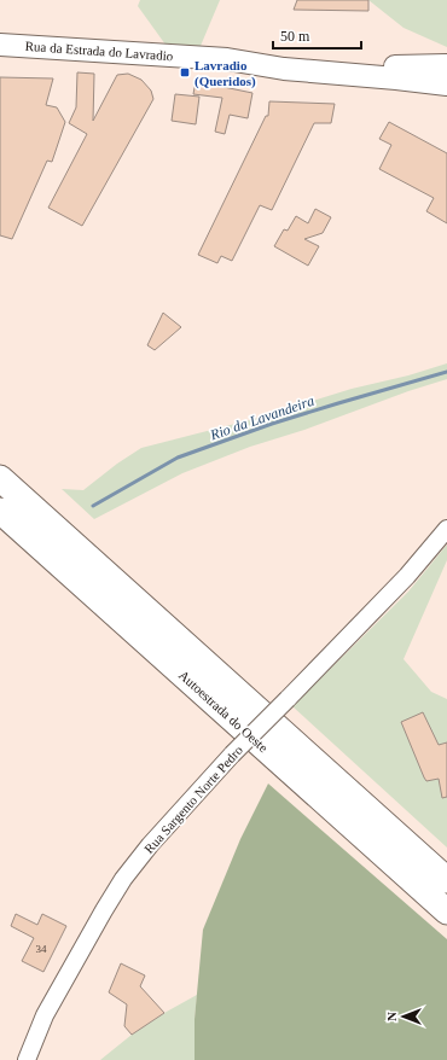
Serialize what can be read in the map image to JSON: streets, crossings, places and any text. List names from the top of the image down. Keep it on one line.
{"streets":{"highway":["Autoestrada do Oeste"],"main road":["Rua da Estrada do Lavradio"],"street":["Rua Sargento Norte Pedro"]},"water":["Rio da Lavandeira"],"places":{"transit":["Lavradio (Queridos)"]},"house_numbers":["34"],"scale_bar":"50 m","north":"left"}
